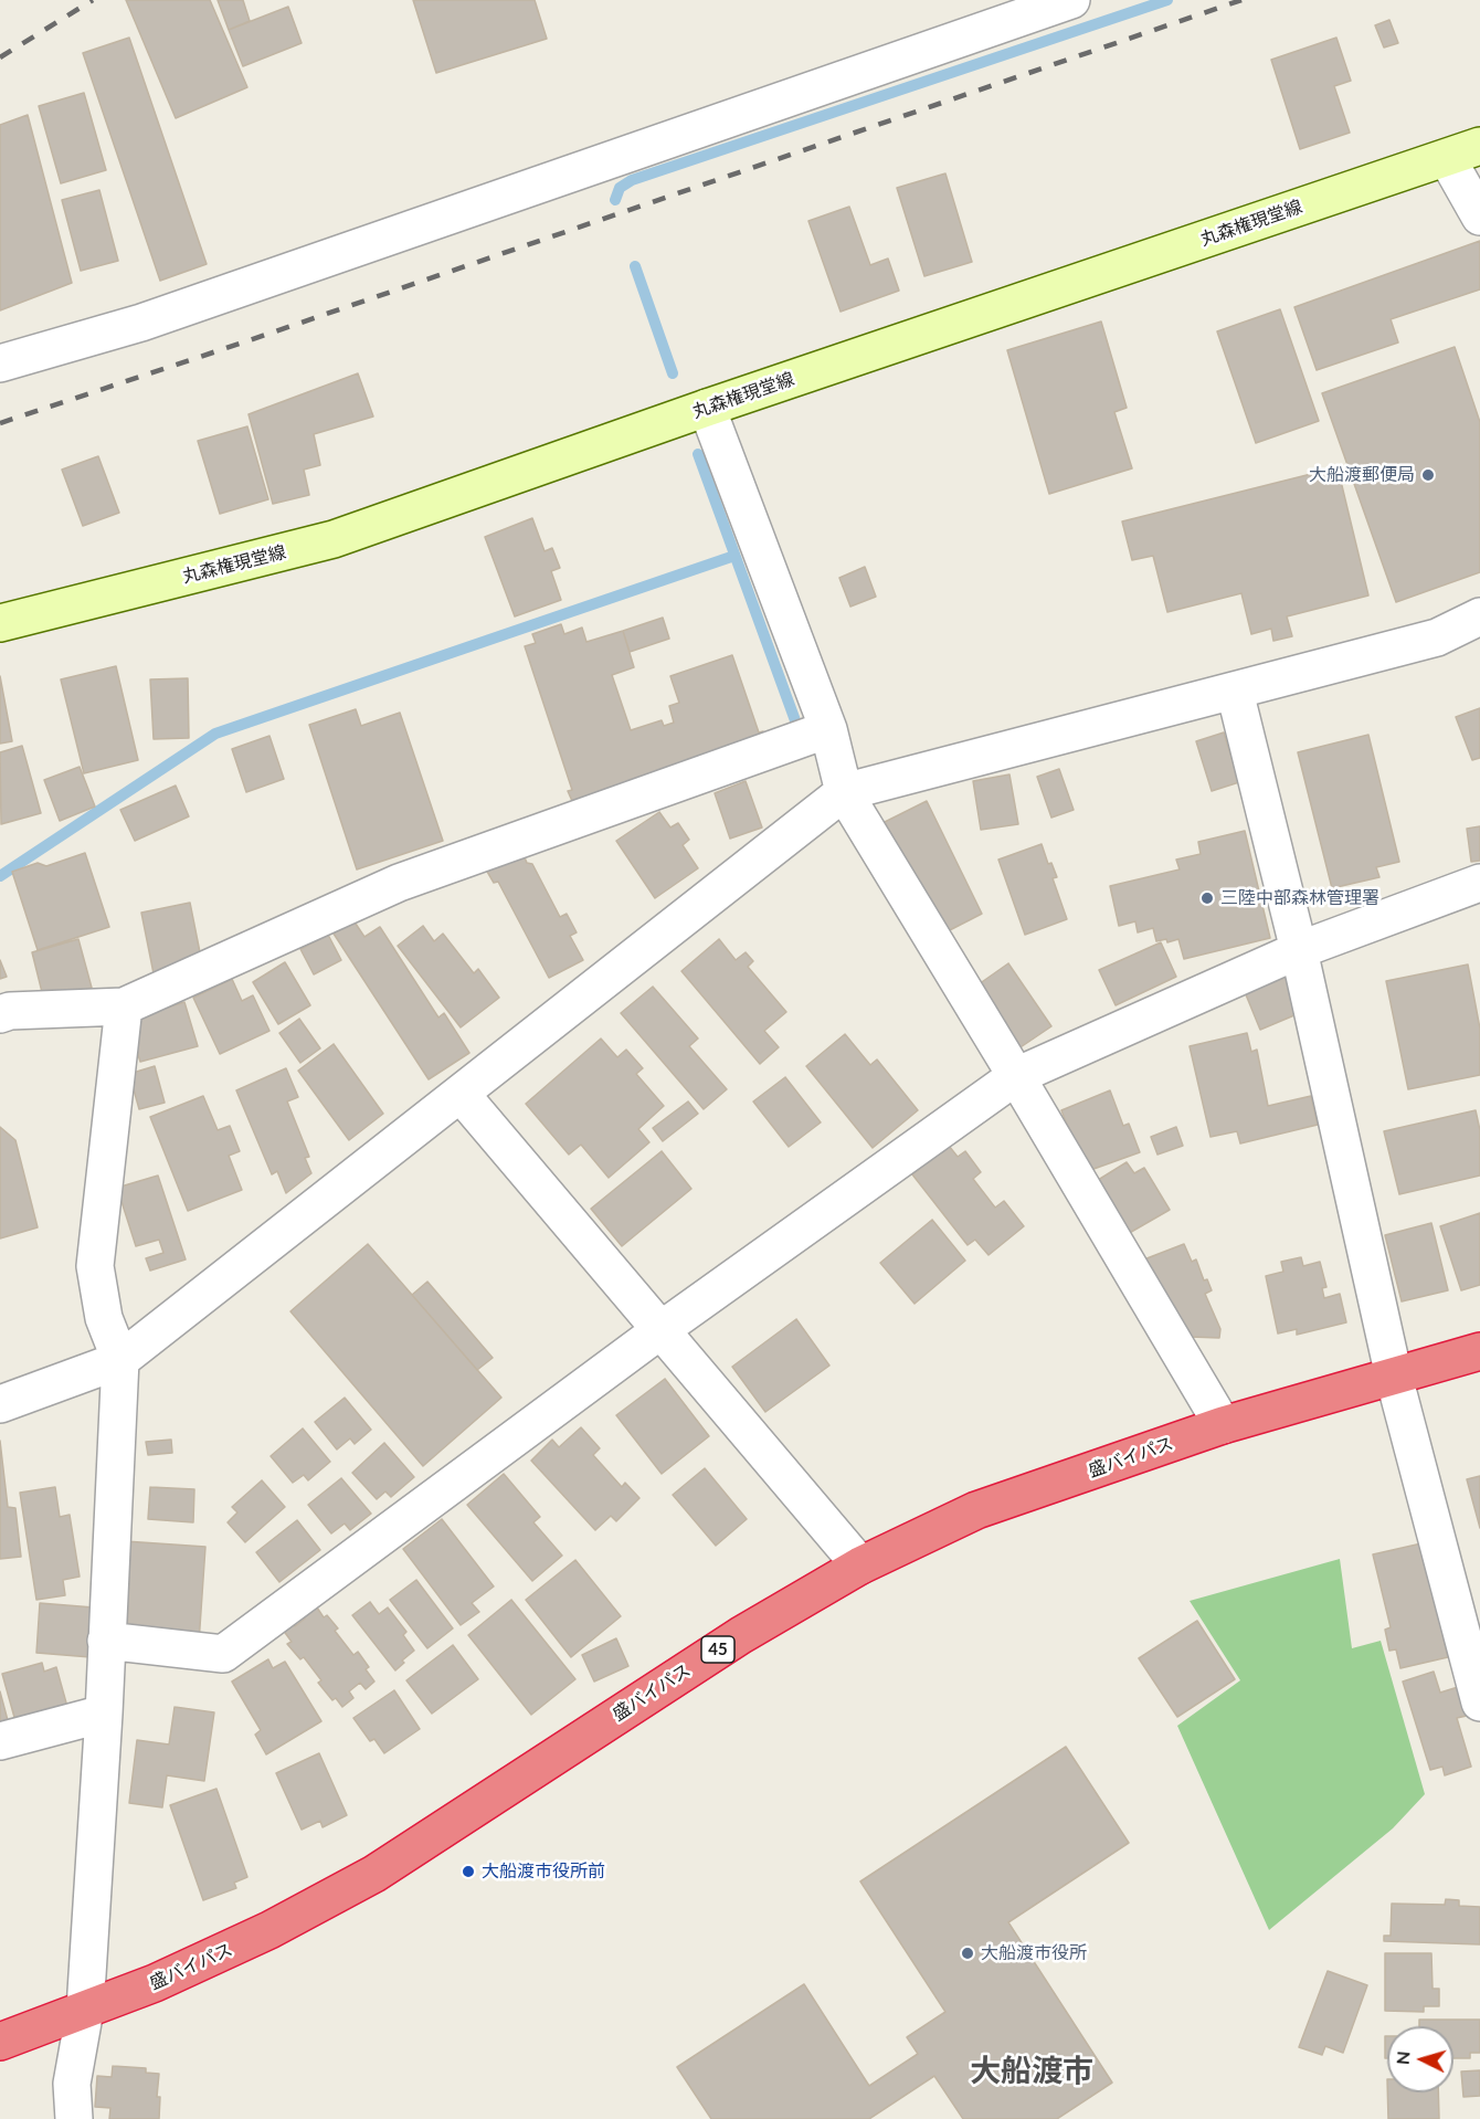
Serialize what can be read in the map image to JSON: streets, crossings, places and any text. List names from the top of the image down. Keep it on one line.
{"streets":{"highway":["盛バイパス","45"],"main road":["丸森権現堂線"]},"districts":["大船渡市"],"places":["大船渡郵便局","三陸中部森林管理署","大船渡市役所前","大船渡市役所"],"north":"left"}
